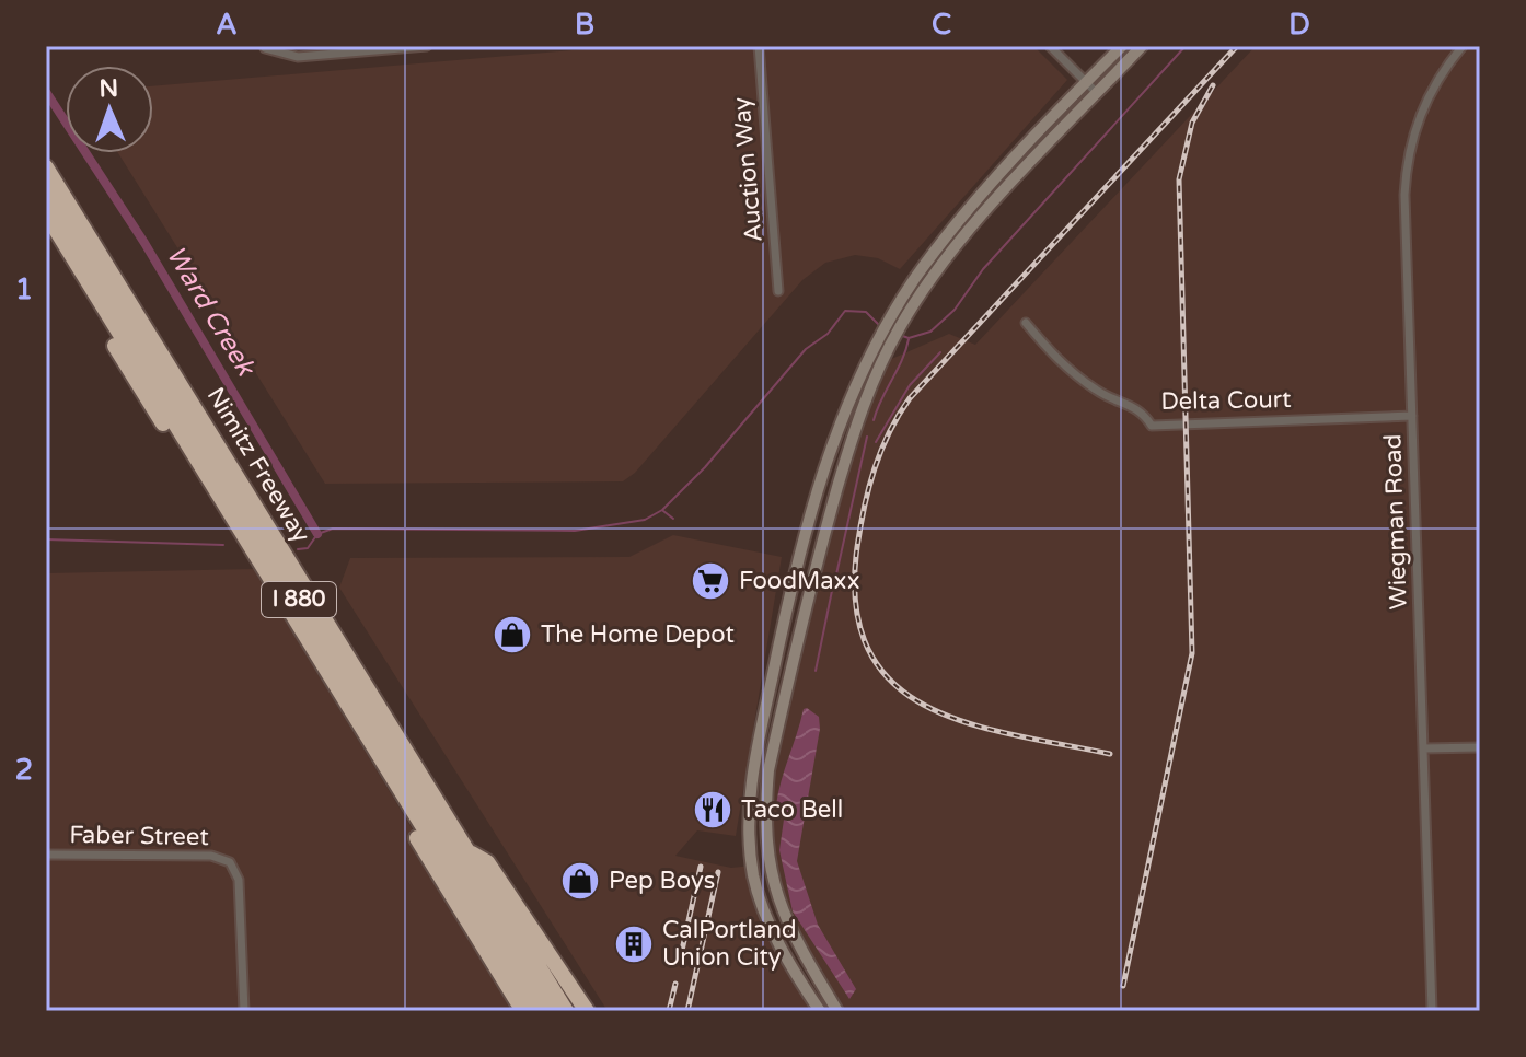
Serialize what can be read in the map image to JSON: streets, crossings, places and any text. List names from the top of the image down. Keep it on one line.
{"streets":{"highway":["Nimitz Freeway","I 880"],"street":["Auction Way","Delta Court","Wiegman Road","Faber Street"]},"crossings":[["Delta Court","Wiegman Road"]],"water":["Ward Creek"],"places":{"supermarket":["FoodMaxx"],"shop":["The Home Depot","Pep Boys"],"restaurant":["Taco Bell"],"building":["CalPortland Union City"]},"north":"top","grid":{"columns":["A","B","C","D"],"rows":["1","2"]}}
